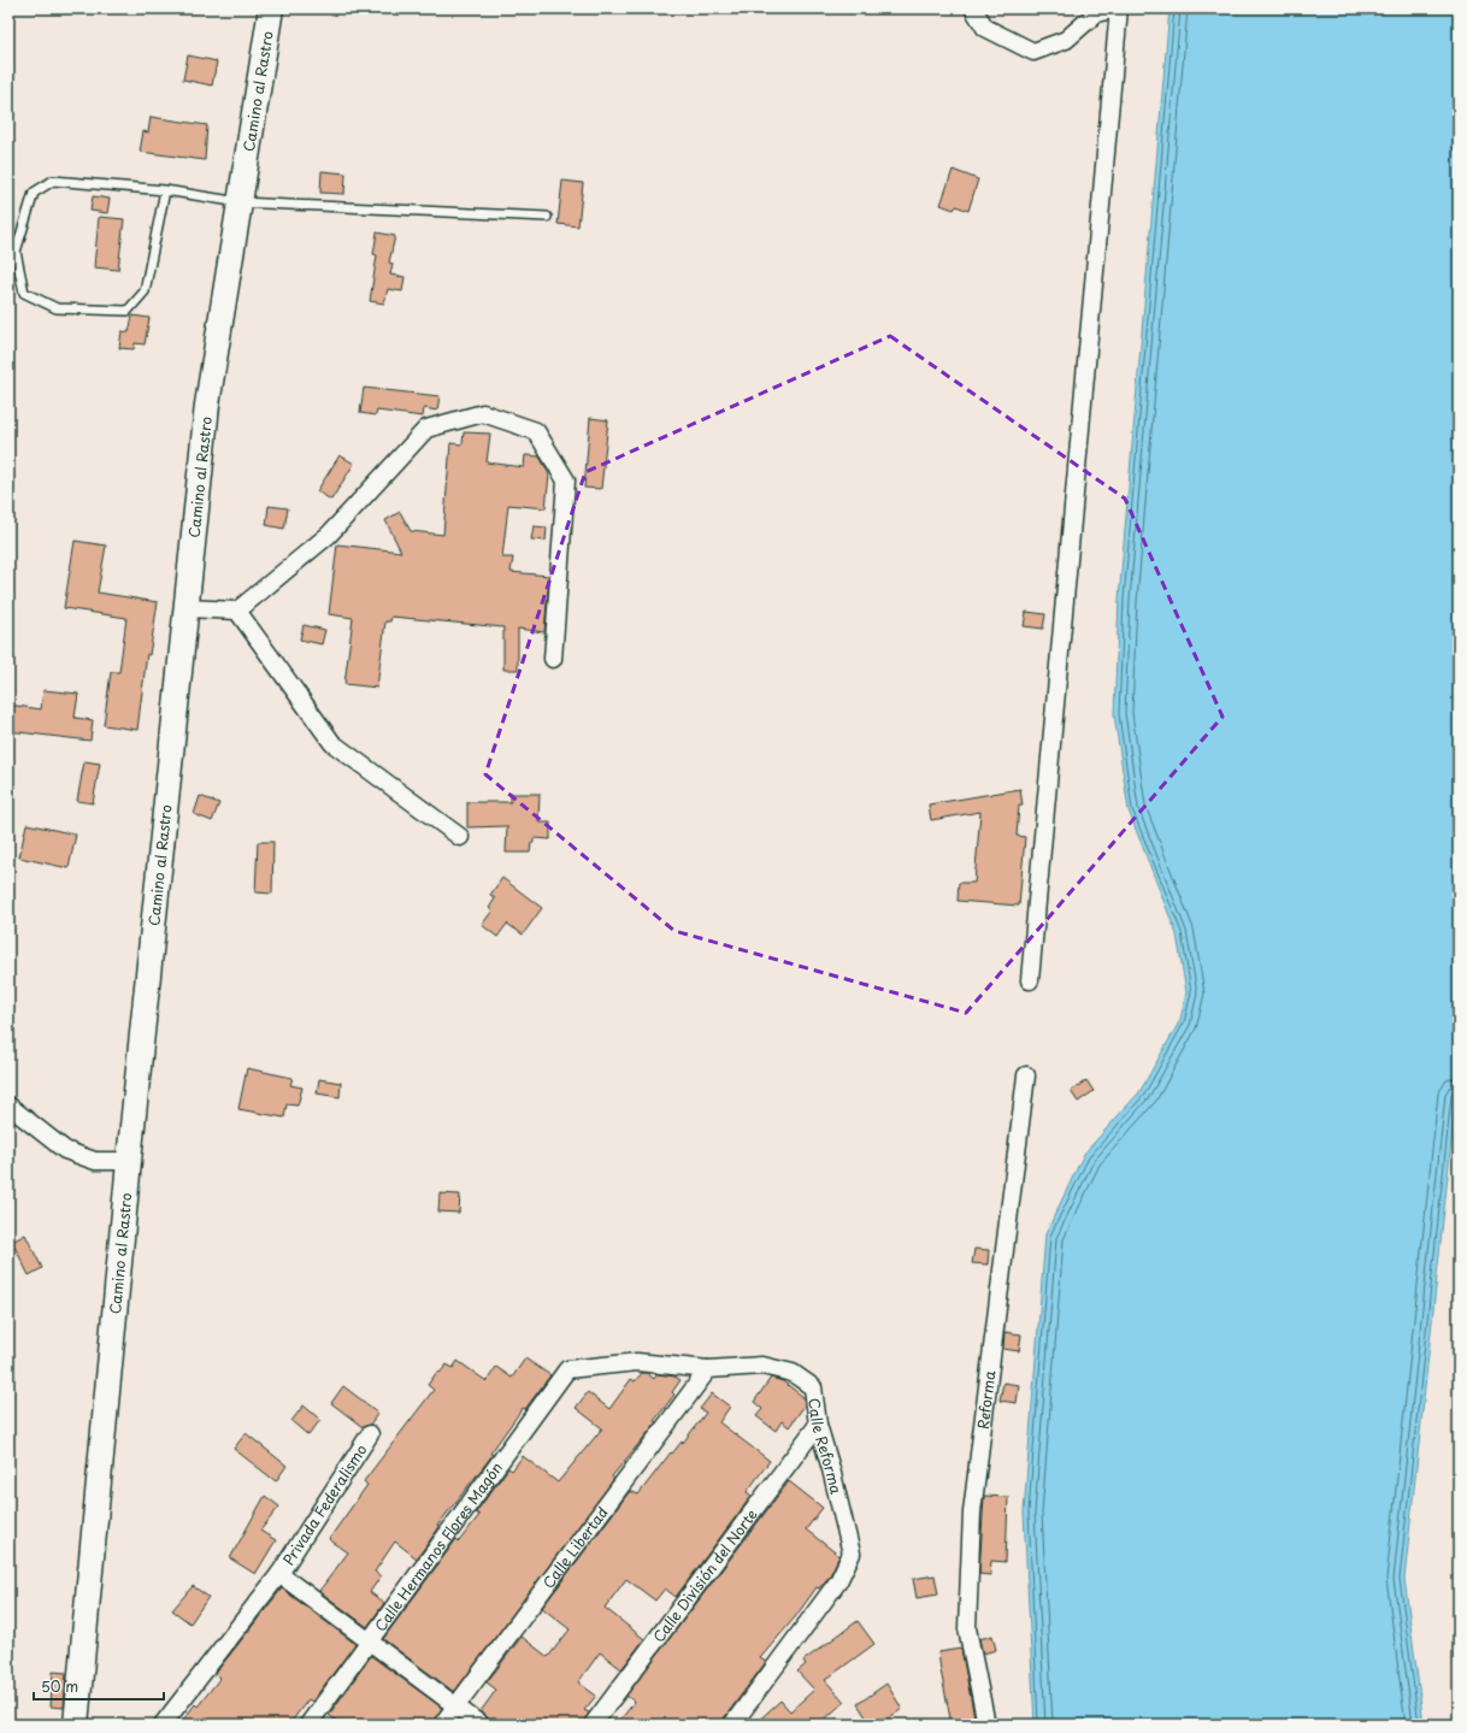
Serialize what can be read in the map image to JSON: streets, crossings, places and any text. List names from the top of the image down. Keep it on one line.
{"streets":{"street":["Camino al Rastro","Reforma","Calle Reforma","Privada Federalismo","Calle Libertad","Calle Hermanos Flores Magón","Calle División del Norte"]},"crossings":[["Calle Reforma","Calle Libertad"],["Calle Reforma","Calle Hermanos Flores Magón"],["Calle Reforma","Calle División del Norte"]],"scale_bar":"50 m"}
